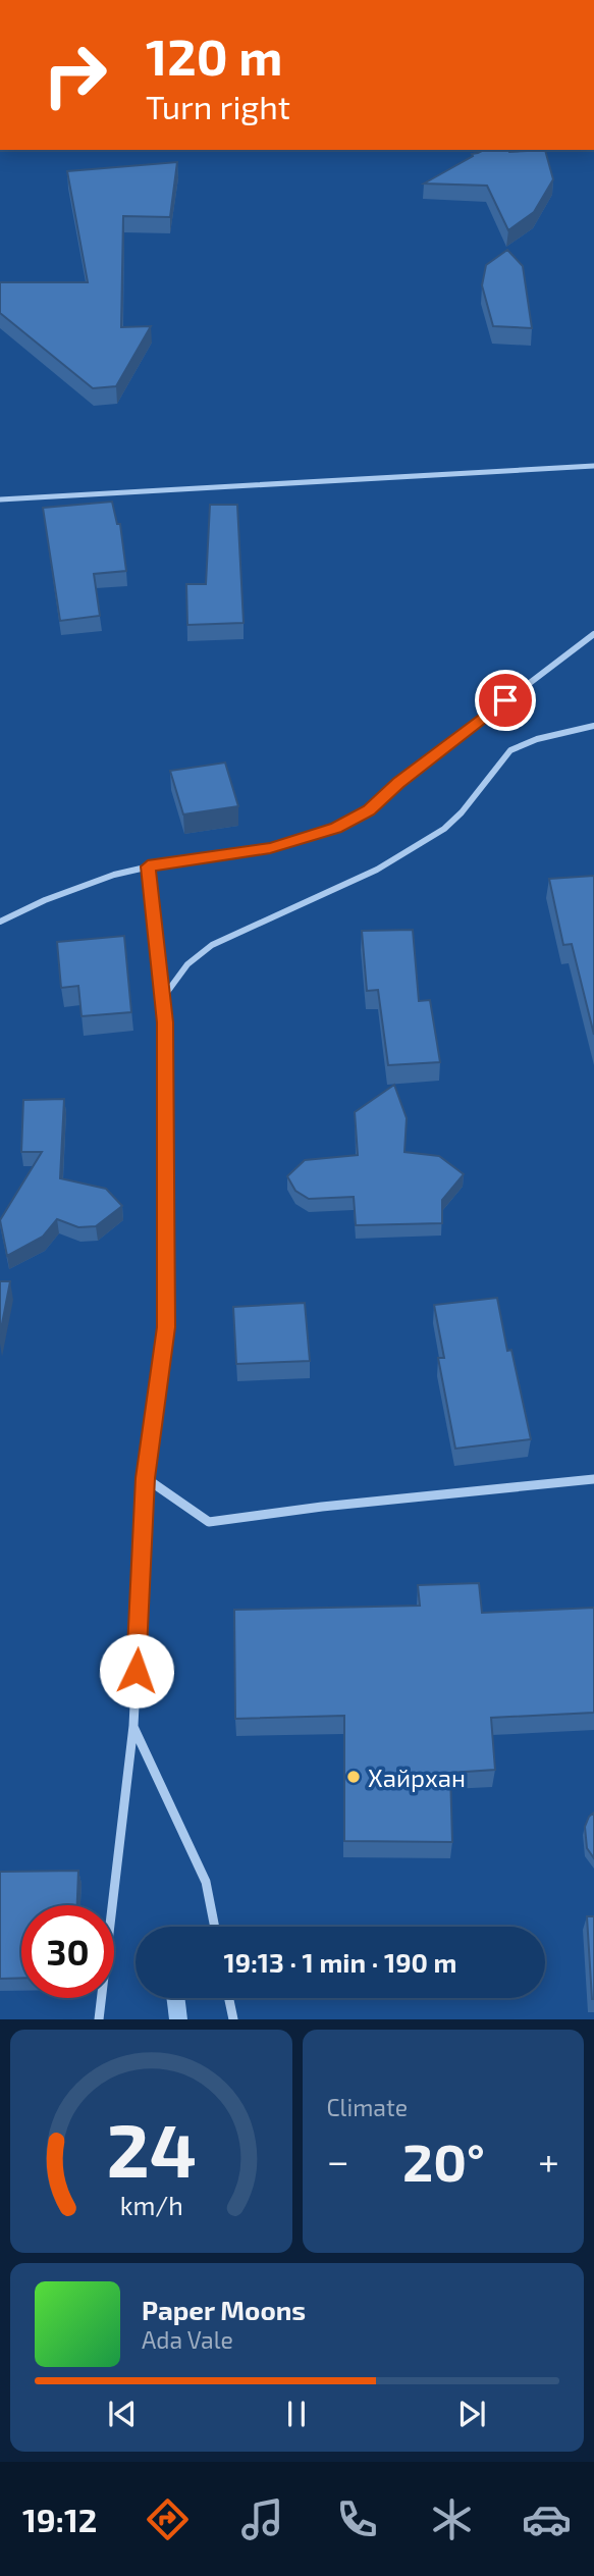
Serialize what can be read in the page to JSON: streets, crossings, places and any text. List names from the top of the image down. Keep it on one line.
{"places":["Хайрхан"],"page":{"turn":["120 m","Turn right"],"limit":"30","trip":"19:13 · 1 min · 190 m","tile":"Climate","heat":["−","20°","+"],"song":["Paper Moons","Ada Vale"],"tabs":"19:12","gauge":["24","km/h"]}}
